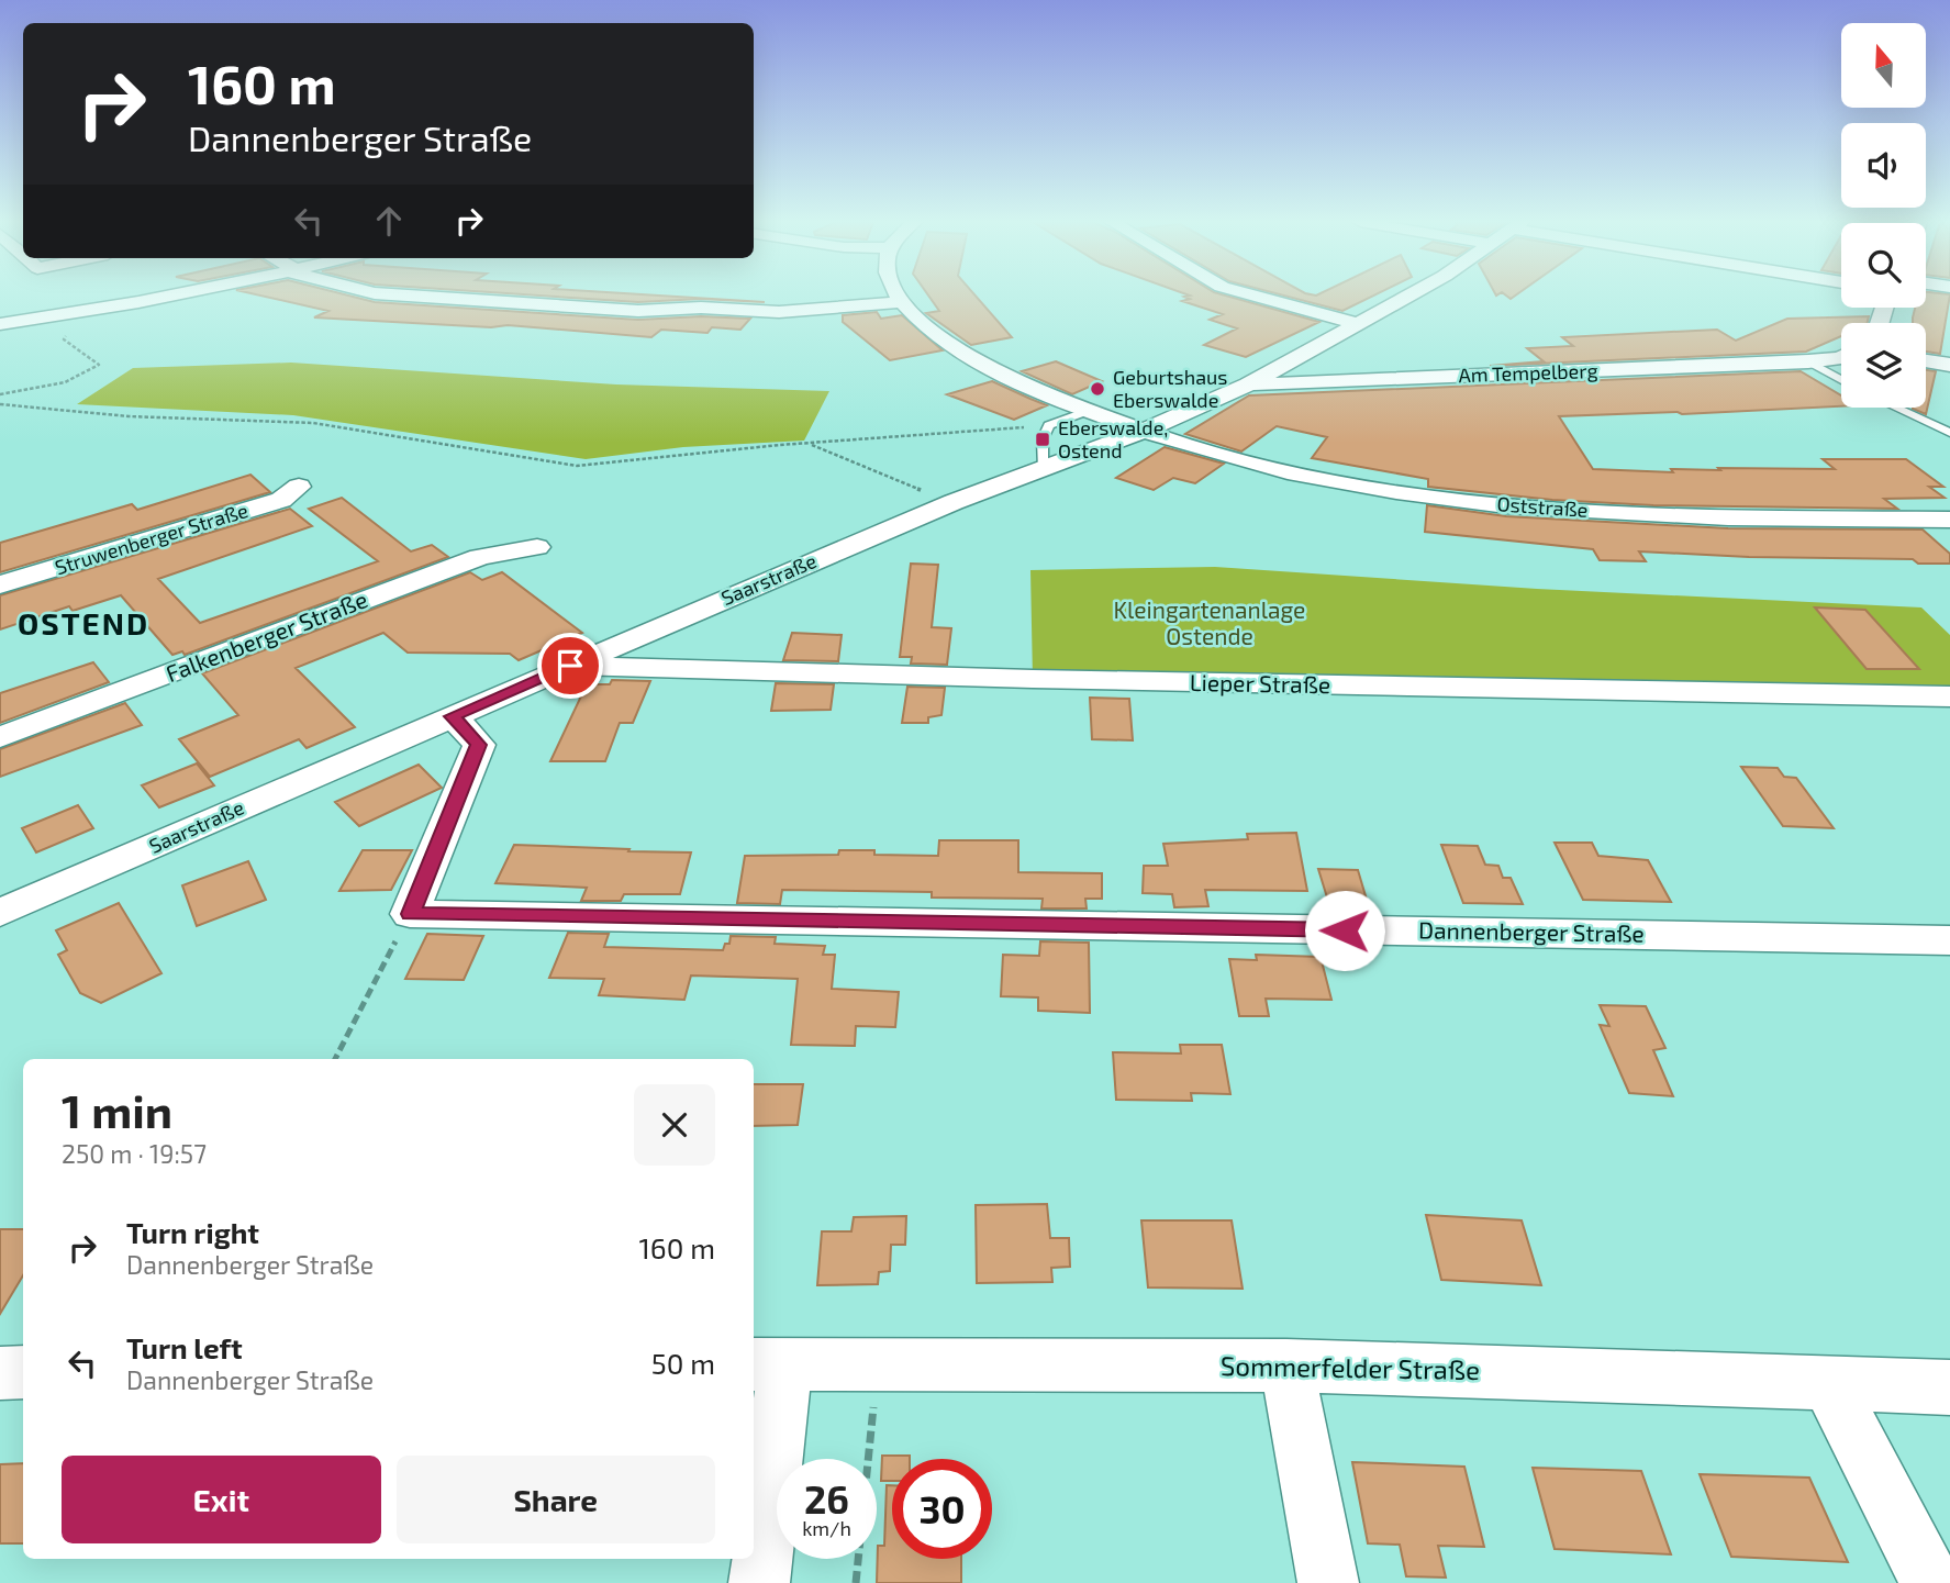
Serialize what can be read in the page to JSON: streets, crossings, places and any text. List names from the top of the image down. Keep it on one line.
{"streets":{"street":["Am Tempelberg","Oststraße","Struwenberger Straße","Saarstraße","Falkenberger Straße","Lieper Straße","Dannenberger Straße","Sommerfelder Straße"]},"crossings":[["Am Tempelberg","Saarstraße"],["Oststraße","Saarstraße"],["Saarstraße","Lieper Straße"]],"districts":["OSTEND"],"parks":["Kleingartenanlage Ostende"],"places":{"other":["Geburtshaus Eberswalde"],"transit":["Eberswalde, Ostend"]},"north":"top","page":{"turn":["160 m","Dannenberger Straße"],"heading":["1 min","250 m · 19:57"],"list":[{"name":"Turn right","note":"Dannenberger Straße","value":"160 m"},{"name":"Turn left","note":"Dannenberger Straße","value":"50 m"}],"buttons":["Exit","Share"],"speed":"26 km/h","limit":"30"}}
